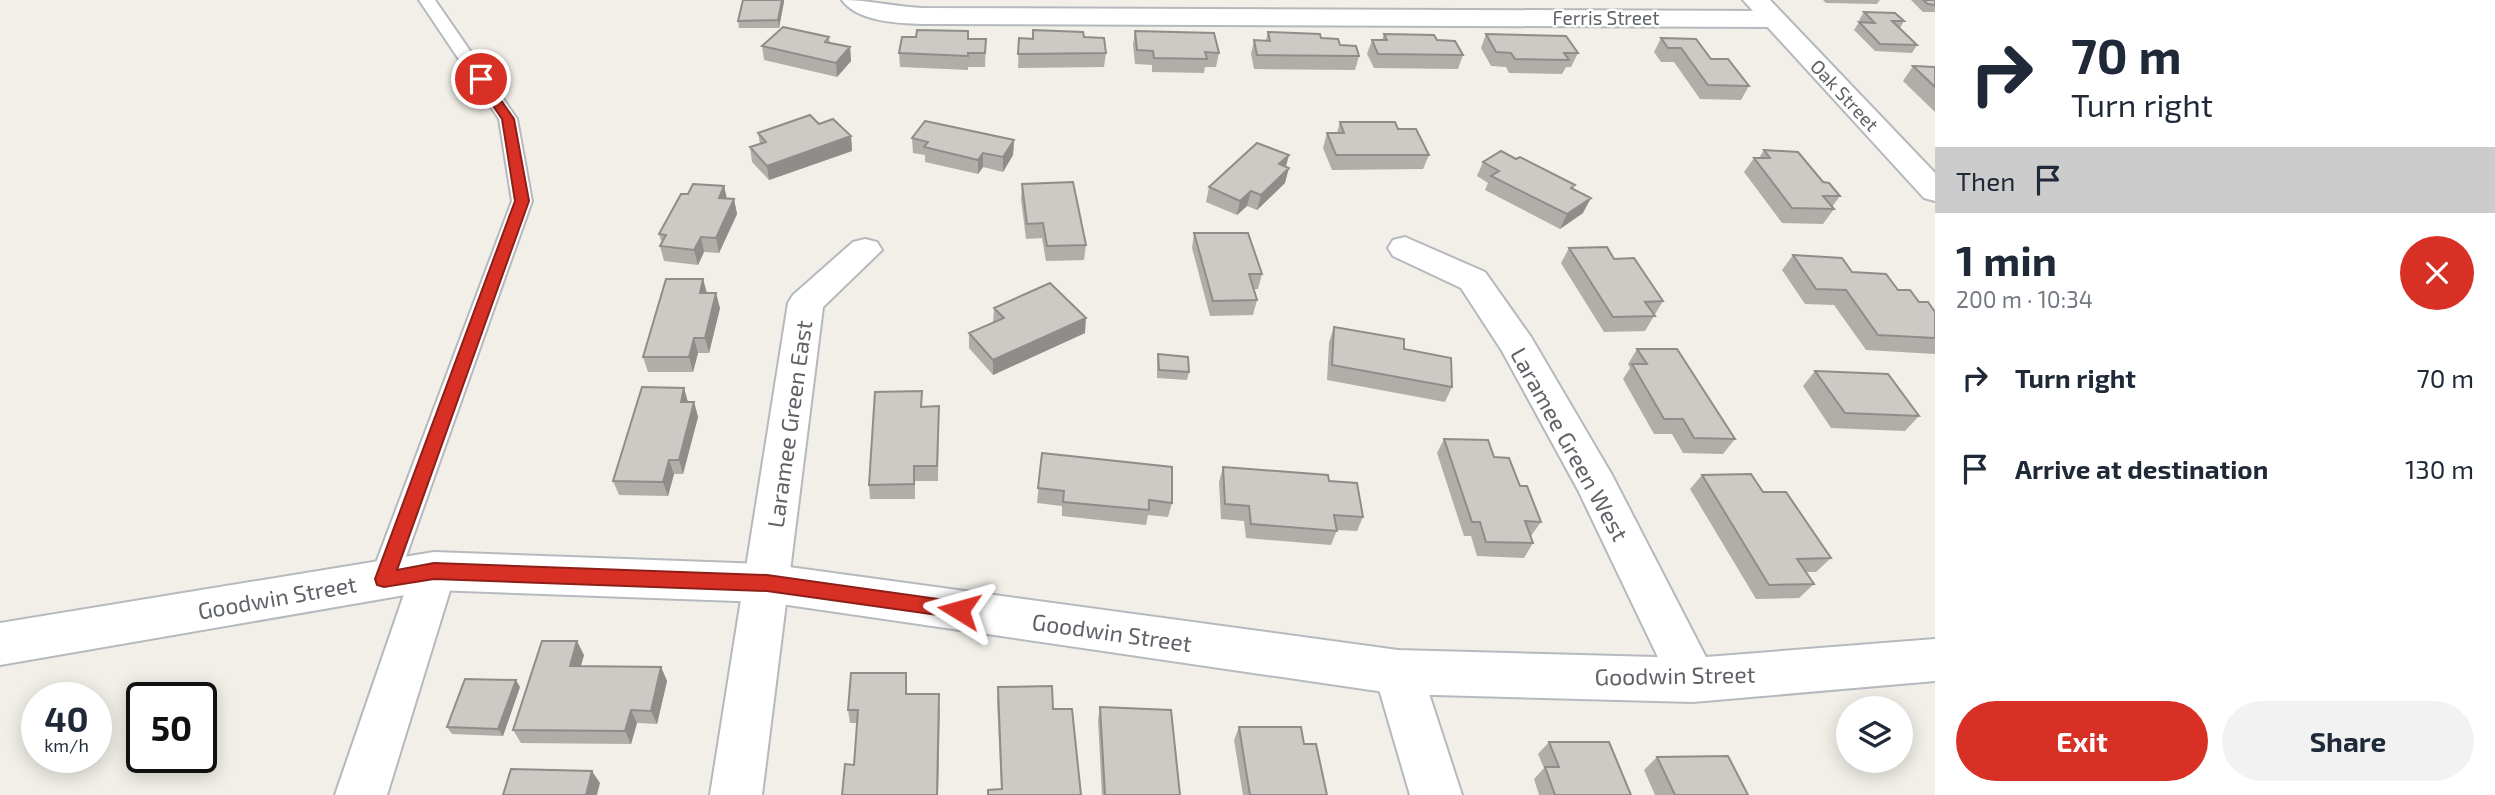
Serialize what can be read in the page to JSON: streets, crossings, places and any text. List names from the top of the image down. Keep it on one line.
{"streets":{"street":["Ferris Street","Oak Street","Laramee Green East","Laramee Green West","Goodwin Street"]},"crossings":[["Ferris Street","Oak Street"],["Laramee Green East","Goodwin Street"],["Laramee Green West","Goodwin Street"]],"page":{"turn":["70 m","Turn right"],"then":"Then","heading":["1 min","200 m · 10:34"],"list":[{"name":"Turn right","value":"70 m"},{"name":"Arrive at destination","value":"130 m"}],"speed":"40 km/h","limit":"50","buttons":["Exit","Share"]}}
